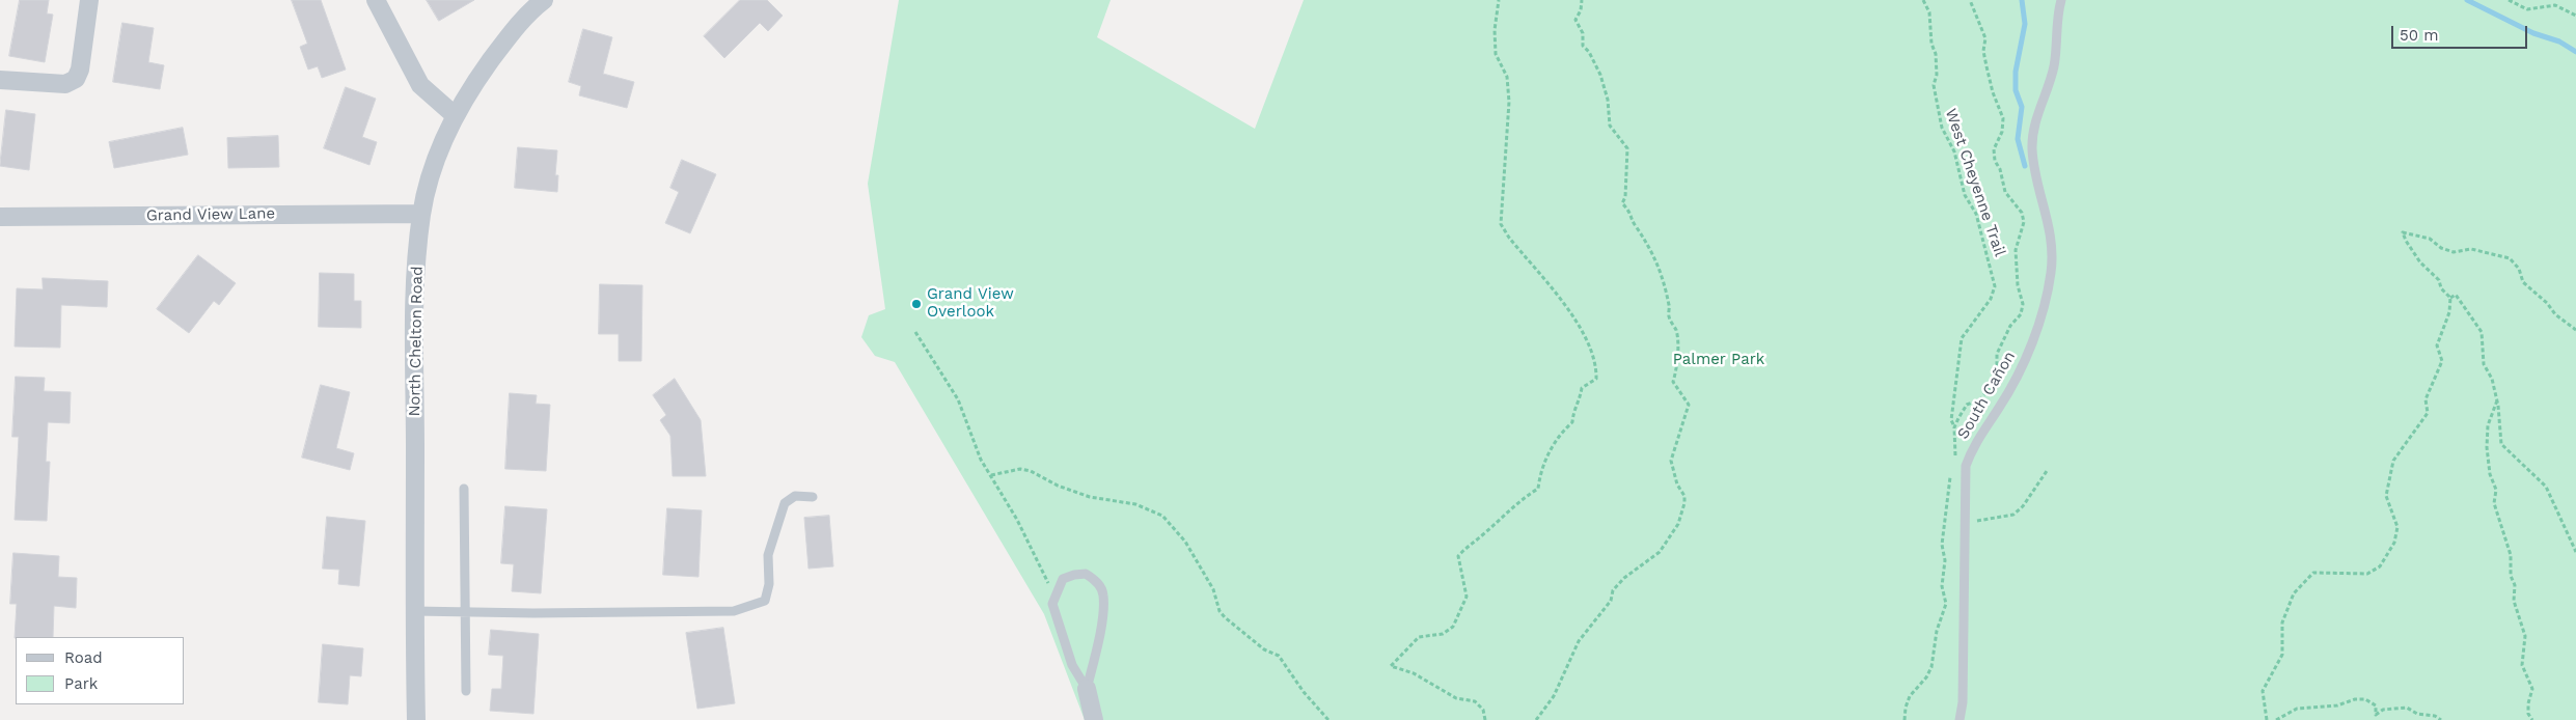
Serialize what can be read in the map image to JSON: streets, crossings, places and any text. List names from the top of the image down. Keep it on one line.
{"streets":{"street":["Grand View Lane","North Chelton Road"],"lane":["South Cañon"],"path":["West Cheyenne Trail"]},"crossings":[["Grand View Lane","North Chelton Road"]],"parks":["Palmer Park"],"places":["Grand View Overlook"],"legend":["Road","Park"],"scale_bar":"50 m"}
